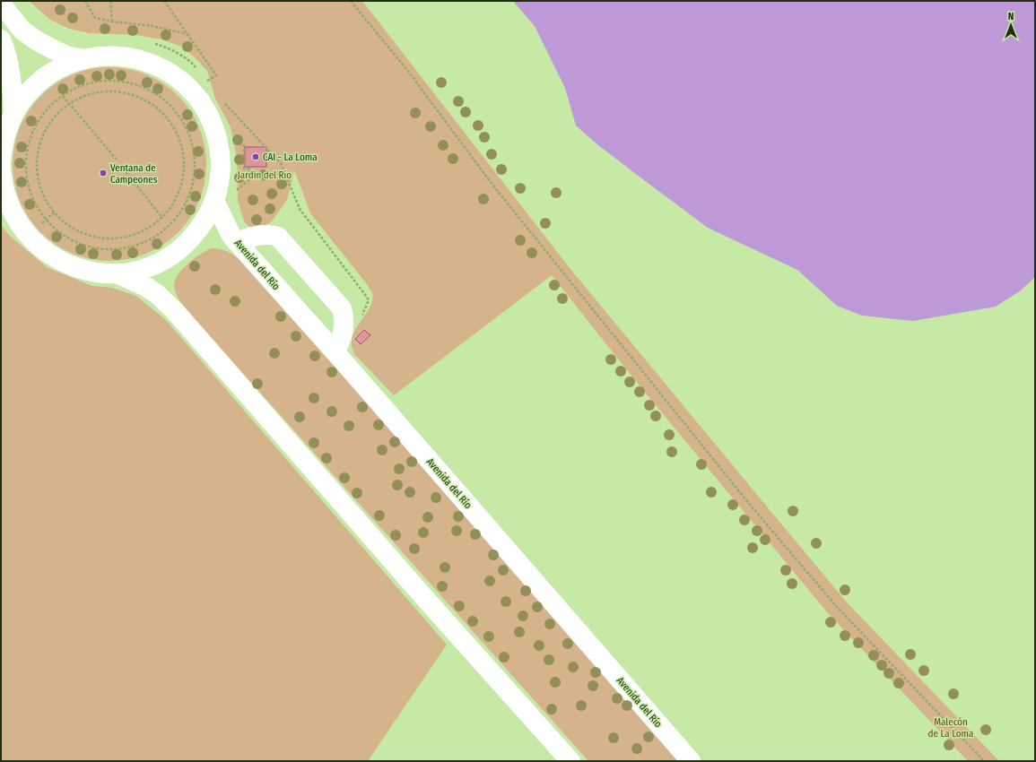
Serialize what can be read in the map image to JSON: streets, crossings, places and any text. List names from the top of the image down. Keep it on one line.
{"streets":{"main road":["Avenida del Río"]},"parks":["Jardin del Río","Malecón de La Loma"],"places":["CAI - La Loma","Ventana de Campeones"],"north":"top"}
